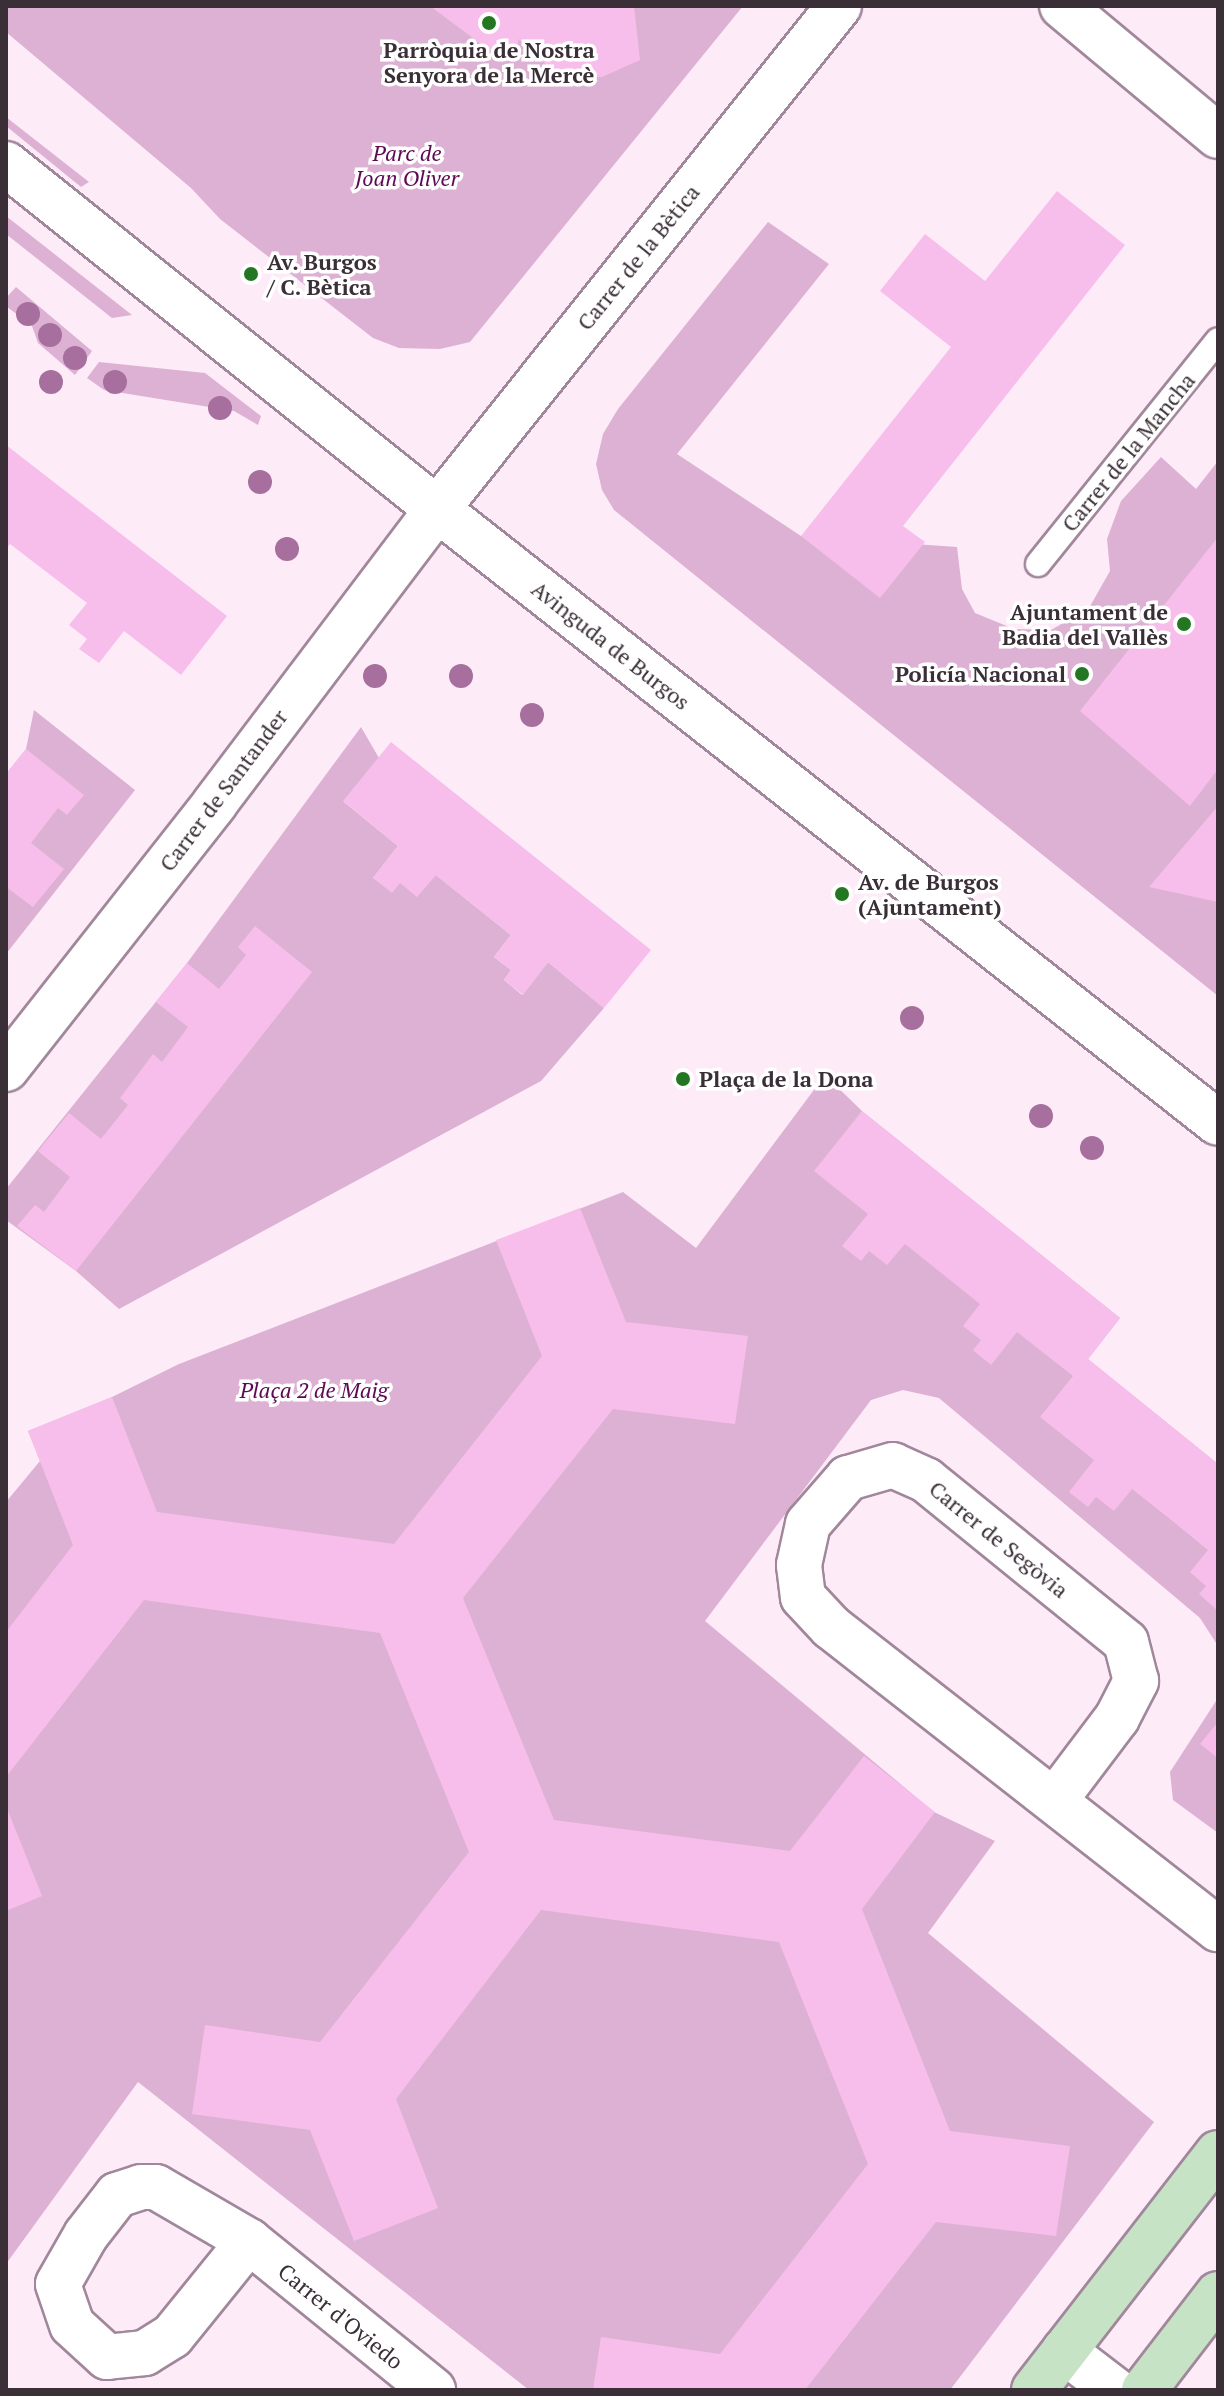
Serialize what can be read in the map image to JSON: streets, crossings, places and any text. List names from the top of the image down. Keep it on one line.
{"streets":{"street":["Carrer de la Bètica","Avinguda de Burgos","Carrer de Santander","Carrer de Segòvia","Carrer d'Oviedo"],"lane":["Carrer de la Mancha"]},"crossings":[["Carrer de la Bètica","Avinguda de Burgos"],["Carrer de la Bètica","Carrer de Santander"],["Avinguda de Burgos","Carrer de Santander"]],"parks":["Parc de Joan Oliver","Plaça 2 de Maig"],"places":["Parròquia de Nostra Senyora de la Mercè","Av. Burgos / C. Bètica","Ajuntament de Badia del Vallès","Policía Nacional","Av. de Burgos (Ajuntament)","Plaça de la Dona"]}
